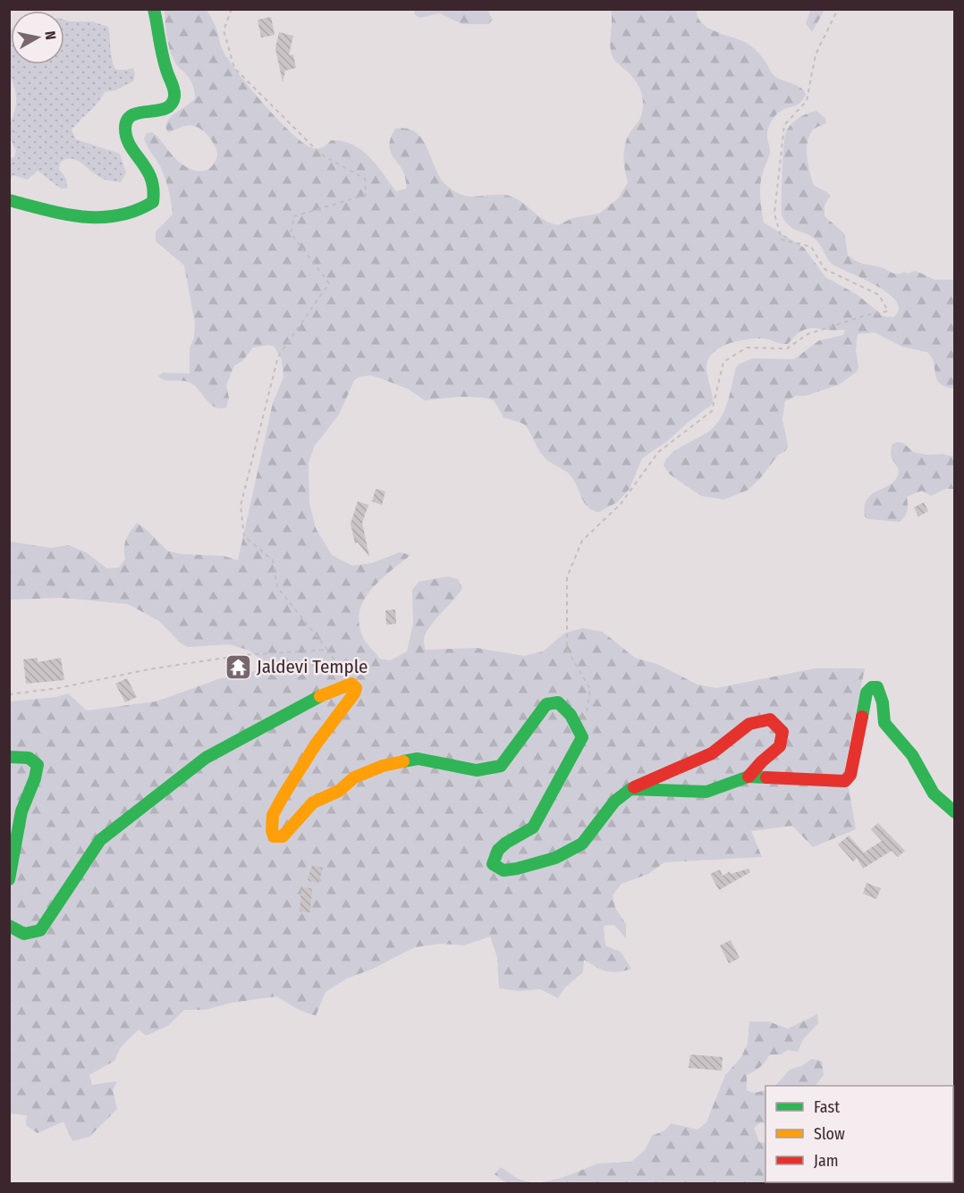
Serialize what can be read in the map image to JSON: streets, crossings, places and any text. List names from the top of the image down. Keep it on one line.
{"places":{"temple":["Jaldevi Temple"]},"legend":["Fast","Slow","Jam"],"north":"right"}
